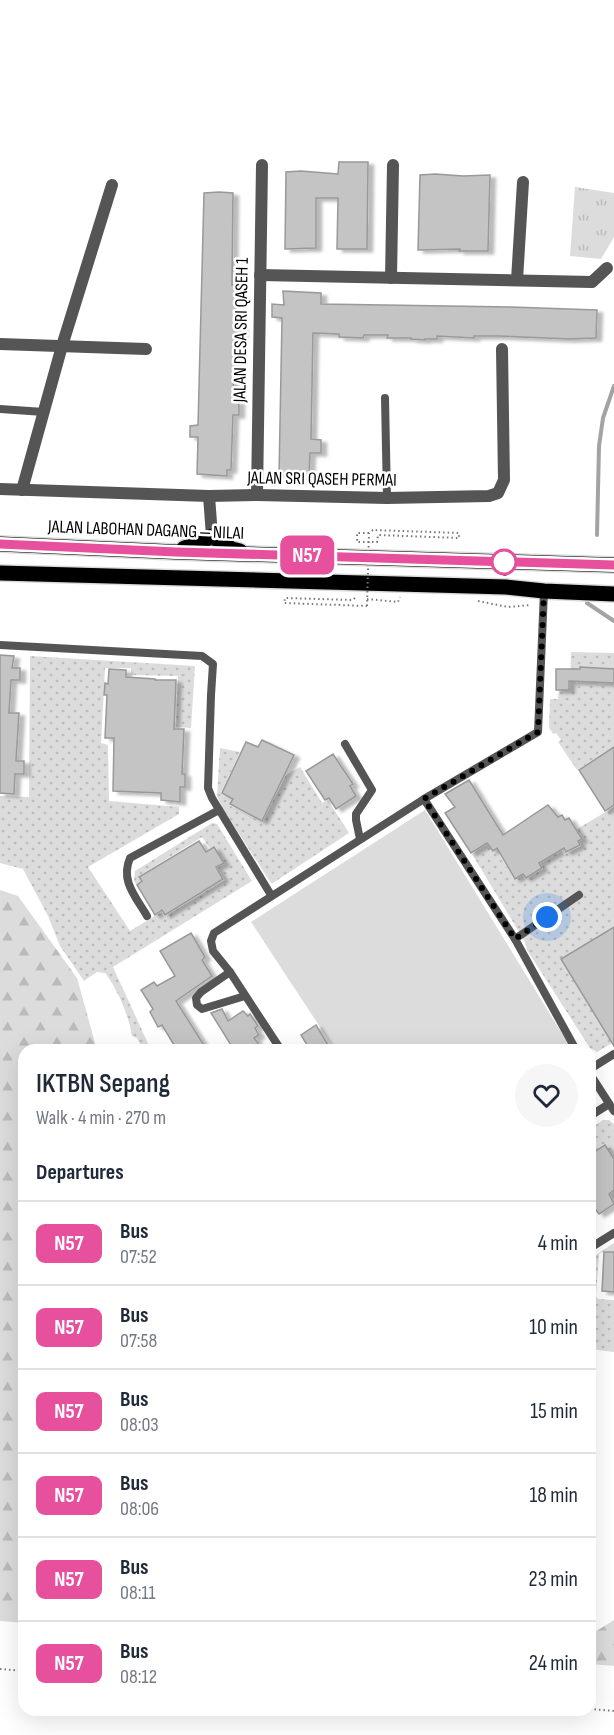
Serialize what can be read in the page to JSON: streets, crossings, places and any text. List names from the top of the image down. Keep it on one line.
{"streets":{"main road":["JALAN LABOHAN DAGANG ‒ NILAI"],"street":["JALAN DESA SRI QASEH 1","JALAN SRI QASEH PERMAI"]},"crossings":[["JALAN DESA SRI QASEH 1","JALAN SRI QASEH PERMAI"]],"lines":["bus line N57"],"page":{"on_map":"N57","heading":[["IKTBN Sepang","Walk · 4 min · 270 m"],"Departures"],"list":[{"mark":"N57","name":"Bus","note":"07:52","value":"4 min"},{"mark":"N57","name":"Bus","note":"07:58","value":"10 min"},{"mark":"N57","name":"Bus","note":"08:03","value":"15 min"},{"mark":"N57","name":"Bus","note":"08:06","value":"18 min"},{"mark":"N57","name":"Bus","note":"08:11","value":"23 min"},{"mark":"N57","name":"Bus","note":"08:12","value":"24 min"}]}}
